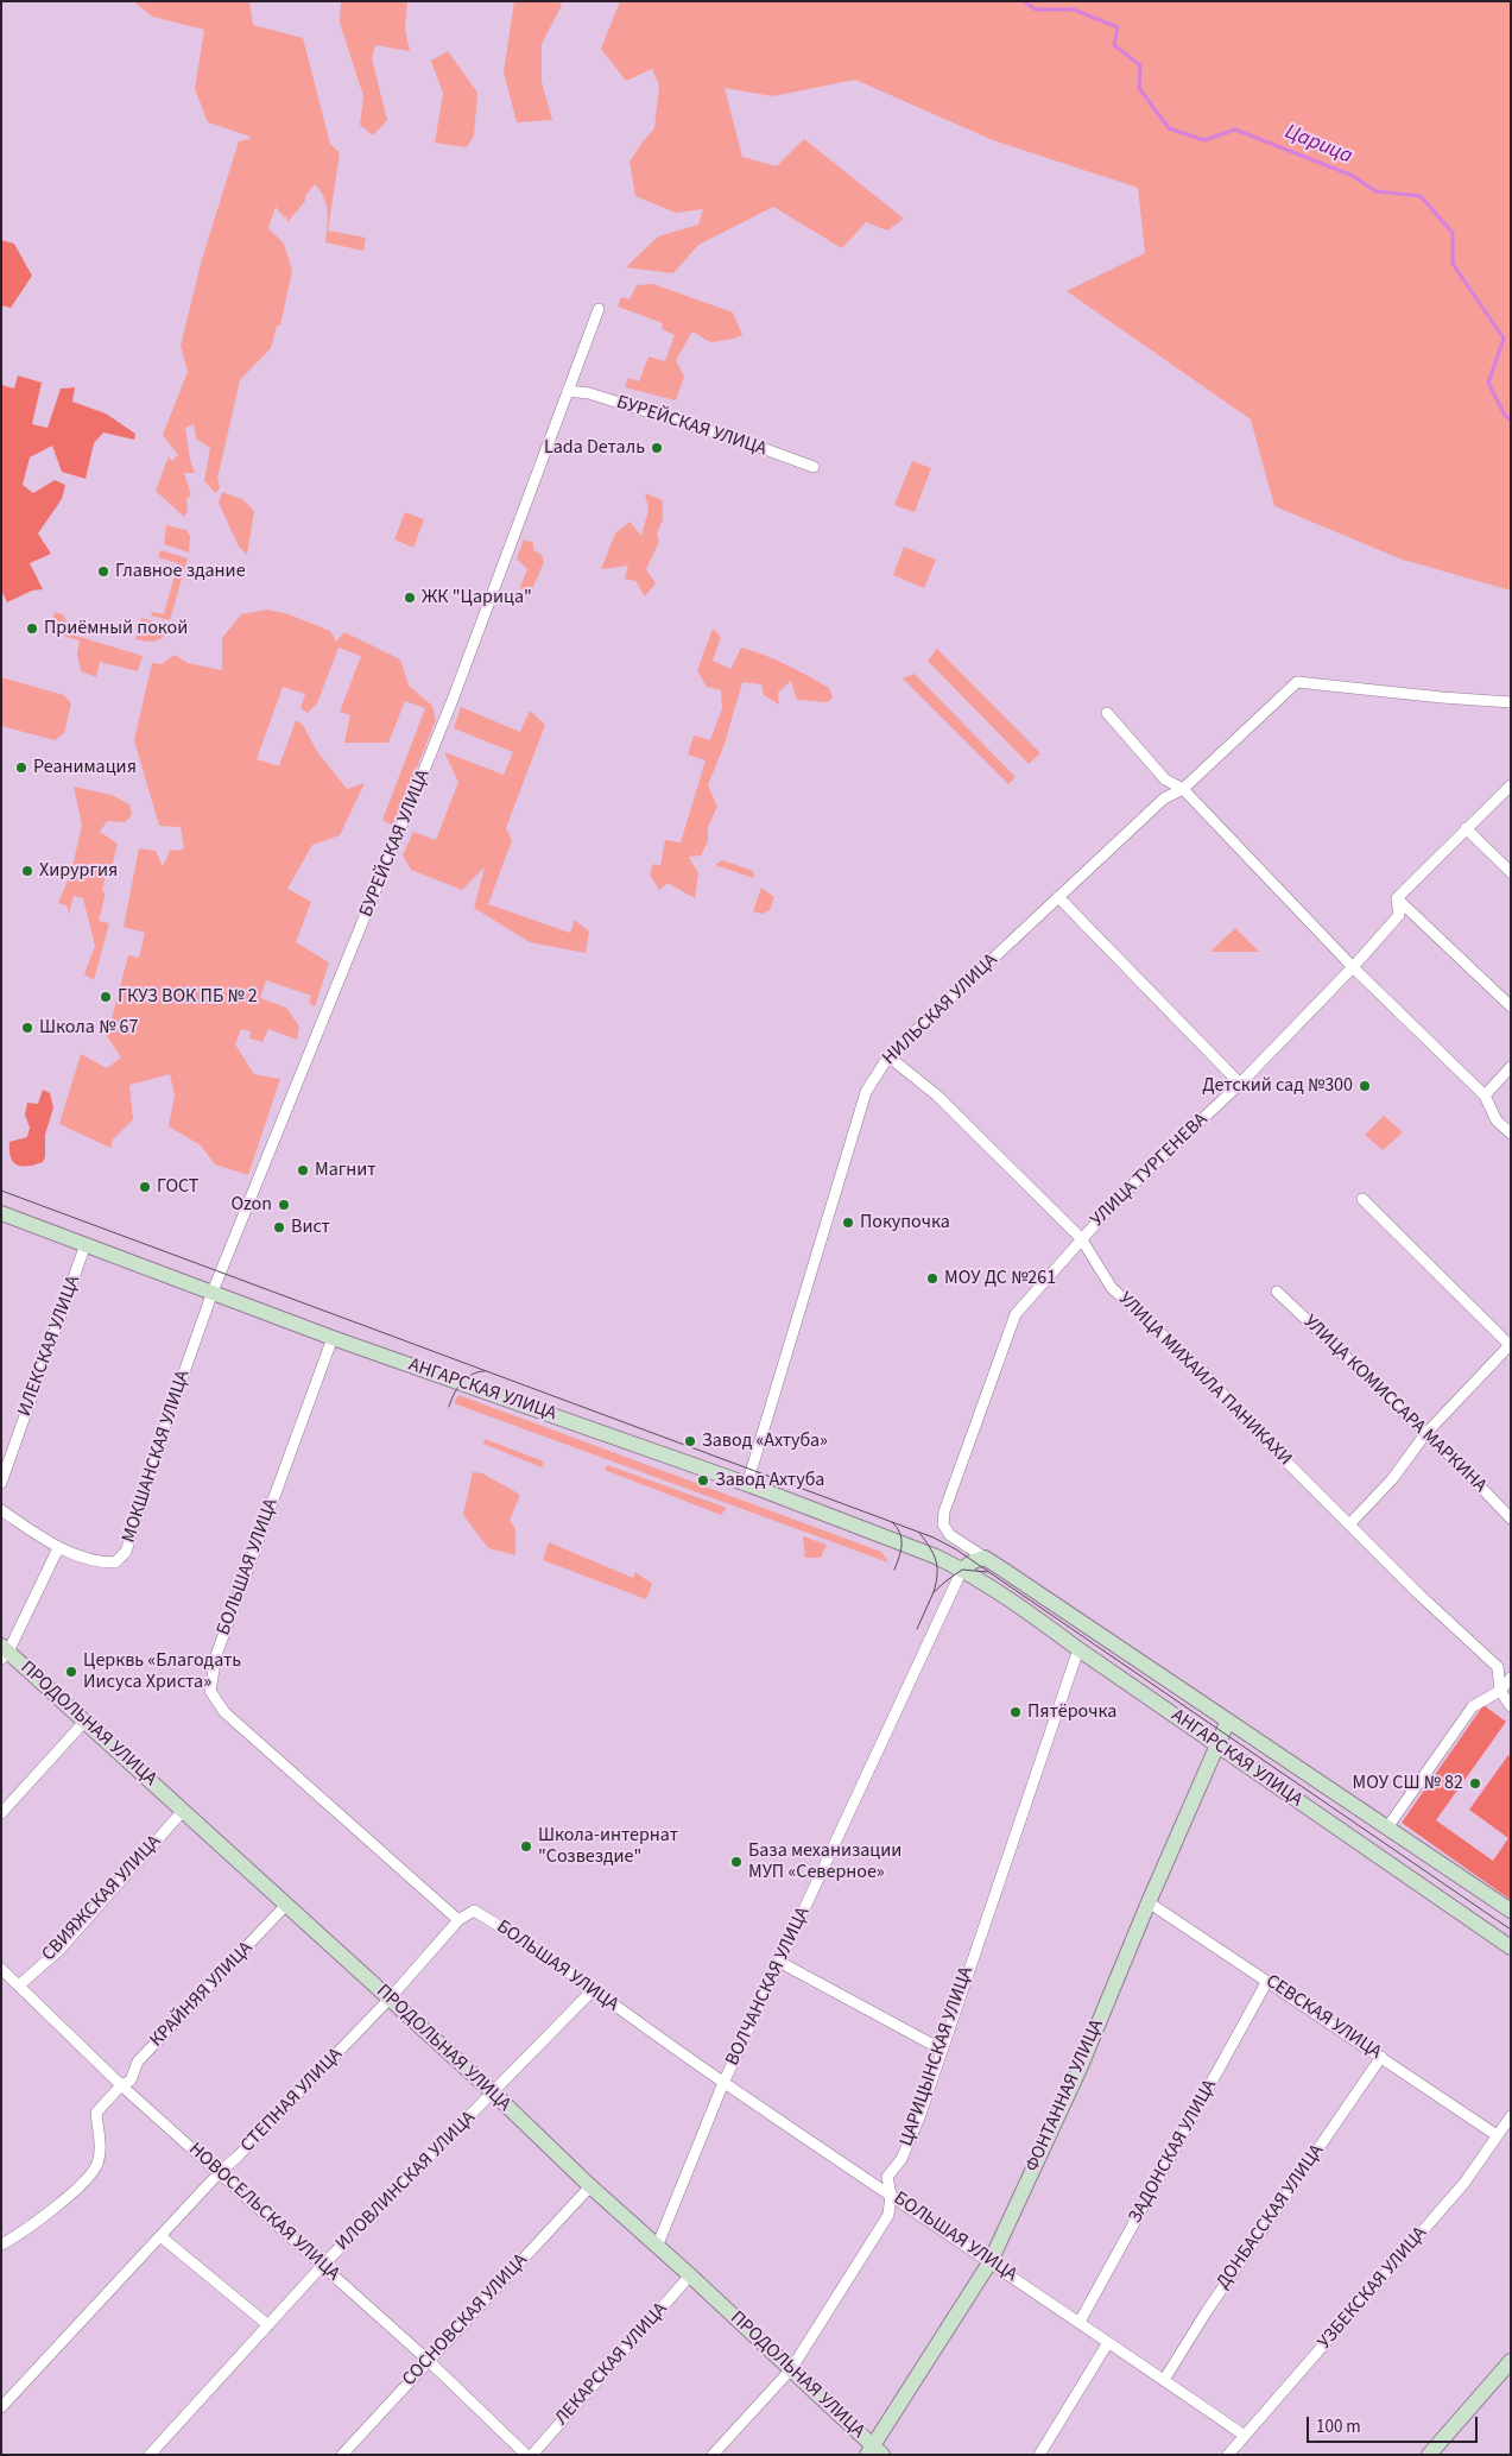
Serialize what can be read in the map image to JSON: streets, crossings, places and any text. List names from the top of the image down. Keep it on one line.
{"streets":{"main road":["АНГАРСКАЯ УЛИЦА","ПРОДОЛЬНАЯ УЛИЦА","ФОНТАННАЯ УЛИЦА"],"street":["БУРЕЙСКАЯ УЛИЦА","НИЛЬСКАЯ УЛИЦА","УЛИЦА ТУРГЕНЕВА","ИЛЕКСКАЯ УЛИЦА","УЛИЦА МИХАИЛА ПАНИКАХИ","УЛИЦА КОМИССАРА МАРКИНА","МОКШАНСКАЯ УЛИЦА","БОЛЬШАЯ УЛИЦА","СВИЯЖСКАЯ УЛИЦА","ВОЛЧАНСКАЯ УЛИЦА","КРАЙНЯЯ УЛИЦА","СЕВСКАЯ УЛИЦА","ЦАРИЦЫНСКАЯ УЛИЦА","СТЕПНАЯ УЛИЦА","ЗАДОНСКАЯ УЛИЦА","ИЛОВЛИНСКАЯ УЛИЦА","НОВОСЕЛЬСКАЯ УЛИЦА","ДОНБАССКАЯ УЛИЦА","УЗБЕКСКАЯ УЛИЦА","СОСНОВСКАЯ УЛИЦА","ЛЕКАРСКАЯ УЛИЦА"]},"crossings":[["БУРЕЙСКАЯ УЛИЦА","АНГАРСКАЯ УЛИЦА"],["БУРЕЙСКАЯ УЛИЦА","МОКШАНСКАЯ УЛИЦА"],["НИЛЬСКАЯ УЛИЦА","УЛИЦА МИХАИЛА ПАНИКАХИ"],["НИЛЬСКАЯ УЛИЦА","АНГАРСКАЯ УЛИЦА"],["УЛИЦА ТУРГЕНЕВА","УЛИЦА МИХАИЛА ПАНИКАХИ"],["УЛИЦА ТУРГЕНЕВА","АНГАРСКАЯ УЛИЦА"],["УЛИЦА ТУРГЕНЕВА","ВОЛЧАНСКАЯ УЛИЦА"],["ИЛЕКСКАЯ УЛИЦА","АНГАРСКАЯ УЛИЦА"],["АНГАРСКАЯ УЛИЦА","МОКШАНСКАЯ УЛИЦА"],["АНГАРСКАЯ УЛИЦА","БОЛЬШАЯ УЛИЦА"],["АНГАРСКАЯ УЛИЦА","ВОЛЧАНСКАЯ УЛИЦА"],["АНГАРСКАЯ УЛИЦА","ЦАРИЦЫНСКАЯ УЛИЦА"],["АНГАРСКАЯ УЛИЦА","ФОНТАННАЯ УЛИЦА"],["БОЛЬШАЯ УЛИЦА","ВОЛЧАНСКАЯ УЛИЦА"],["БОЛЬШАЯ УЛИЦА","ЦАРИЦЫНСКАЯ УЛИЦА"],["БОЛЬШАЯ УЛИЦА","ФОНТАННАЯ УЛИЦА"],["БОЛЬШАЯ УЛИЦА","СТЕПНАЯ УЛИЦА"],["БОЛЬШАЯ УЛИЦА","ЗАДОНСКАЯ УЛИЦА"],["БОЛЬШАЯ УЛИЦА","ИЛОВЛИНСКАЯ УЛИЦА"],["БОЛЬШАЯ УЛИЦА","ДОНБАССКАЯ УЛИЦА"],["БОЛЬШАЯ УЛИЦА","УЗБЕКСКАЯ УЛИЦА"],["ПРОДОЛЬНАЯ УЛИЦА","СВИЯЖСКАЯ УЛИЦА"],["ПРОДОЛЬНАЯ УЛИЦА","ВОЛЧАНСКАЯ УЛИЦА"],["ПРОДОЛЬНАЯ УЛИЦА","КРАЙНЯЯ УЛИЦА"],["ПРОДОЛЬНАЯ УЛИЦА","ЦАРИЦЫНСКАЯ УЛИЦА"],["ПРОДОЛЬНАЯ УЛИЦА","ФОНТАННАЯ УЛИЦА"],["ПРОДОЛЬНАЯ УЛИЦА","СТЕПНАЯ УЛИЦА"],["ПРОДОЛЬНАЯ УЛИЦА","ИЛОВЛИНСКАЯ УЛИЦА"],["ПРОДОЛЬНАЯ УЛИЦА","СОСНОВСКАЯ УЛИЦА"],["ПРОДОЛЬНАЯ УЛИЦА","ЛЕКАРСКАЯ УЛИЦА"],["СВИЯЖСКАЯ УЛИЦА","НОВОСЕЛЬСКАЯ УЛИЦА"],["КРАЙНЯЯ УЛИЦА","НОВОСЕЛЬСКАЯ УЛИЦА"],["СЕВСКАЯ УЛИЦА","ФОНТАННАЯ УЛИЦА"],["СЕВСКАЯ УЛИЦА","ЗАДОНСКАЯ УЛИЦА"],["СЕВСКАЯ УЛИЦА","ДОНБАССКАЯ УЛИЦА"],["СЕВСКАЯ УЛИЦА","УЗБЕКСКАЯ УЛИЦА"],["СТЕПНАЯ УЛИЦА","НОВОСЕЛЬСКАЯ УЛИЦА"],["ИЛОВЛИНСКАЯ УЛИЦА","НОВОСЕЛЬСКАЯ УЛИЦА"],["НОВОСЕЛЬСКАЯ УЛИЦА","СОСНОВСКАЯ УЛИЦА"]],"water":["Царица"],"places":["Lada Dеталь","Главное здание","ЖК \"Царица\"","Приёмный покой","Реанимация","Хирургия","ГКУЗ ВОК ПБ № 2","Школа № 67","Детский сад №300","Магнит","ГОСТ","Ozon","Покупочка","Вист","МОУ ДС №261","Завод «Ахтуба»","Завод Ахтуба","Церквь «Благодать Иисуса Христа»","Пятёрочка","МОУ СШ № 82","Школа-интернат \"Созвездие\"","База механизации МУП «Северное»"],"scale_bar":"100 m"}
